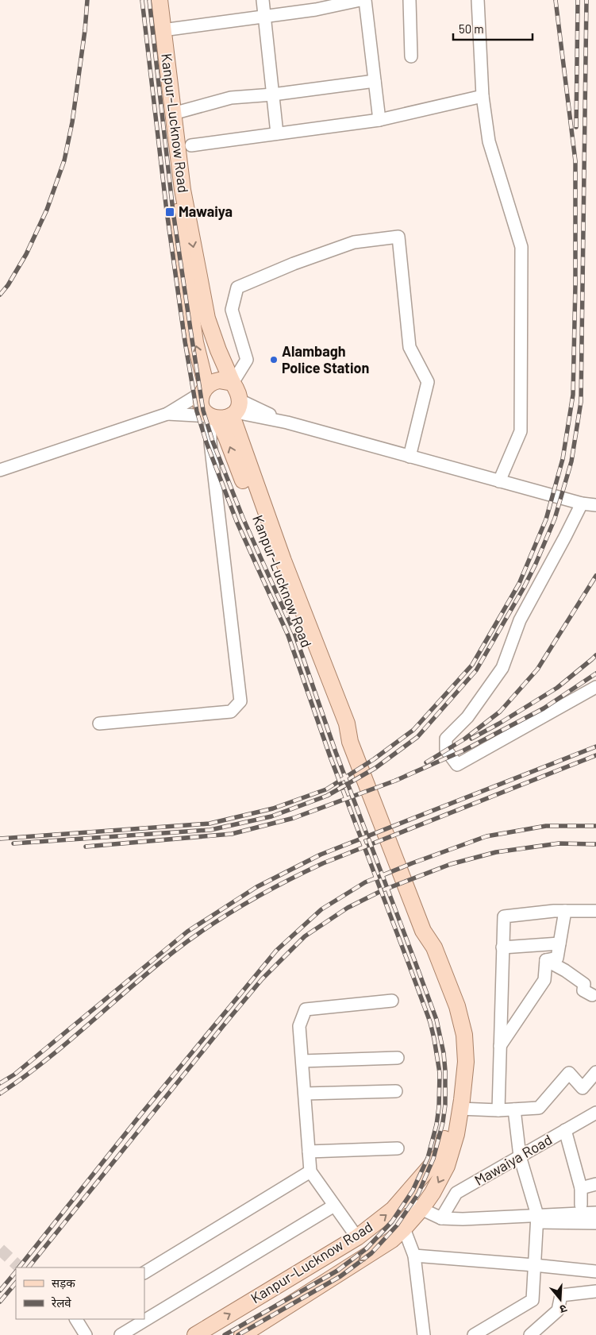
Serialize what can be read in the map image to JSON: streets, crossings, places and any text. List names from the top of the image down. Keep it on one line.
{"streets":{"main road":["Kanpur-Lucknow Road"],"street":["Mawaiya Road"]},"places":{"transit":["Mawaiya"],"other":["Alambagh Police Station"]},"legend":["सड़क","रेलवे"],"scale_bar":"50 m","north":"bottom"}
